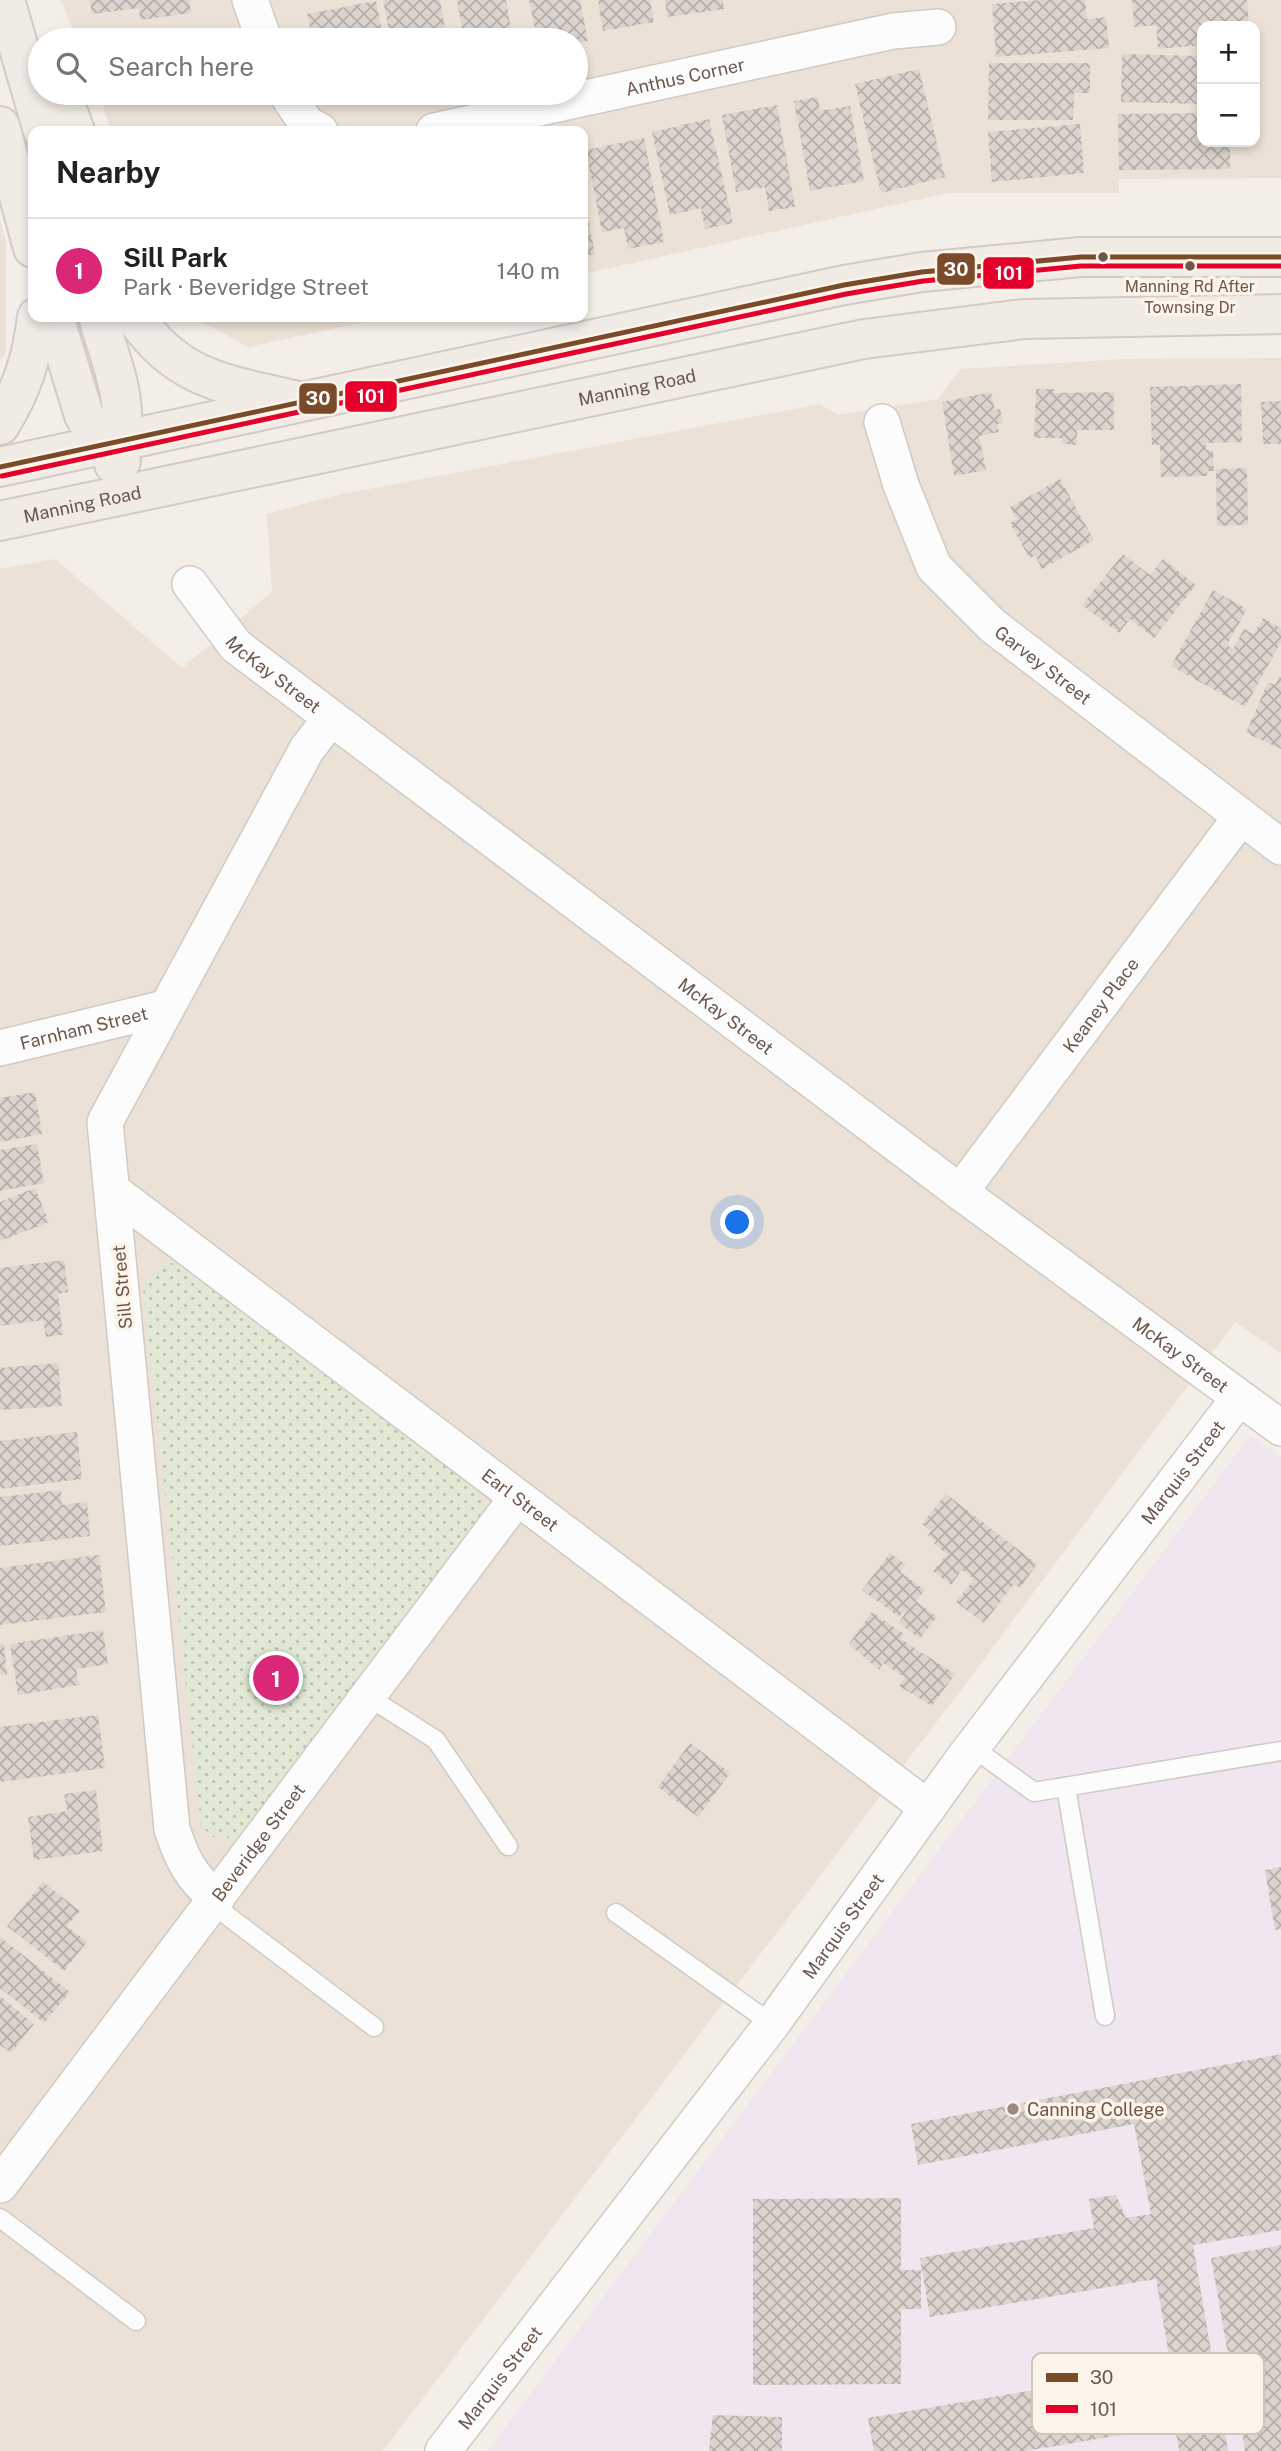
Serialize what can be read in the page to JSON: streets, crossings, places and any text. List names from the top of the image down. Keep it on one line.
{"streets":{"main road":["Manning Road"],"street":["Anthus Corner","Garvey Street","McKay Street","Keaney Place","Farnham Street","Sill Street","Marquis Street","Earl Street","Beveridge Street"]},"crossings":[["Garvey Street","Keaney Place"],["McKay Street","Keaney Place"],["McKay Street","Sill Street"],["McKay Street","Marquis Street"],["Farnham Street","Sill Street"],["Sill Street","Earl Street"],["Sill Street","Beveridge Street"],["Marquis Street","Earl Street"],["Earl Street","Beveridge Street"]],"places":["Manning Rd After Townsing Dr","Canning College"],"lines":["transit line 30","transit line 101"],"legend":["30","101"],"page":{"map_buttons":["+","−"],"search":"Search here","heading":"Nearby","list":[{"mark":"1","name":"Sill Park","note":"Park · Beveridge Street","value":"140 m"}],"pins":"1"}}
